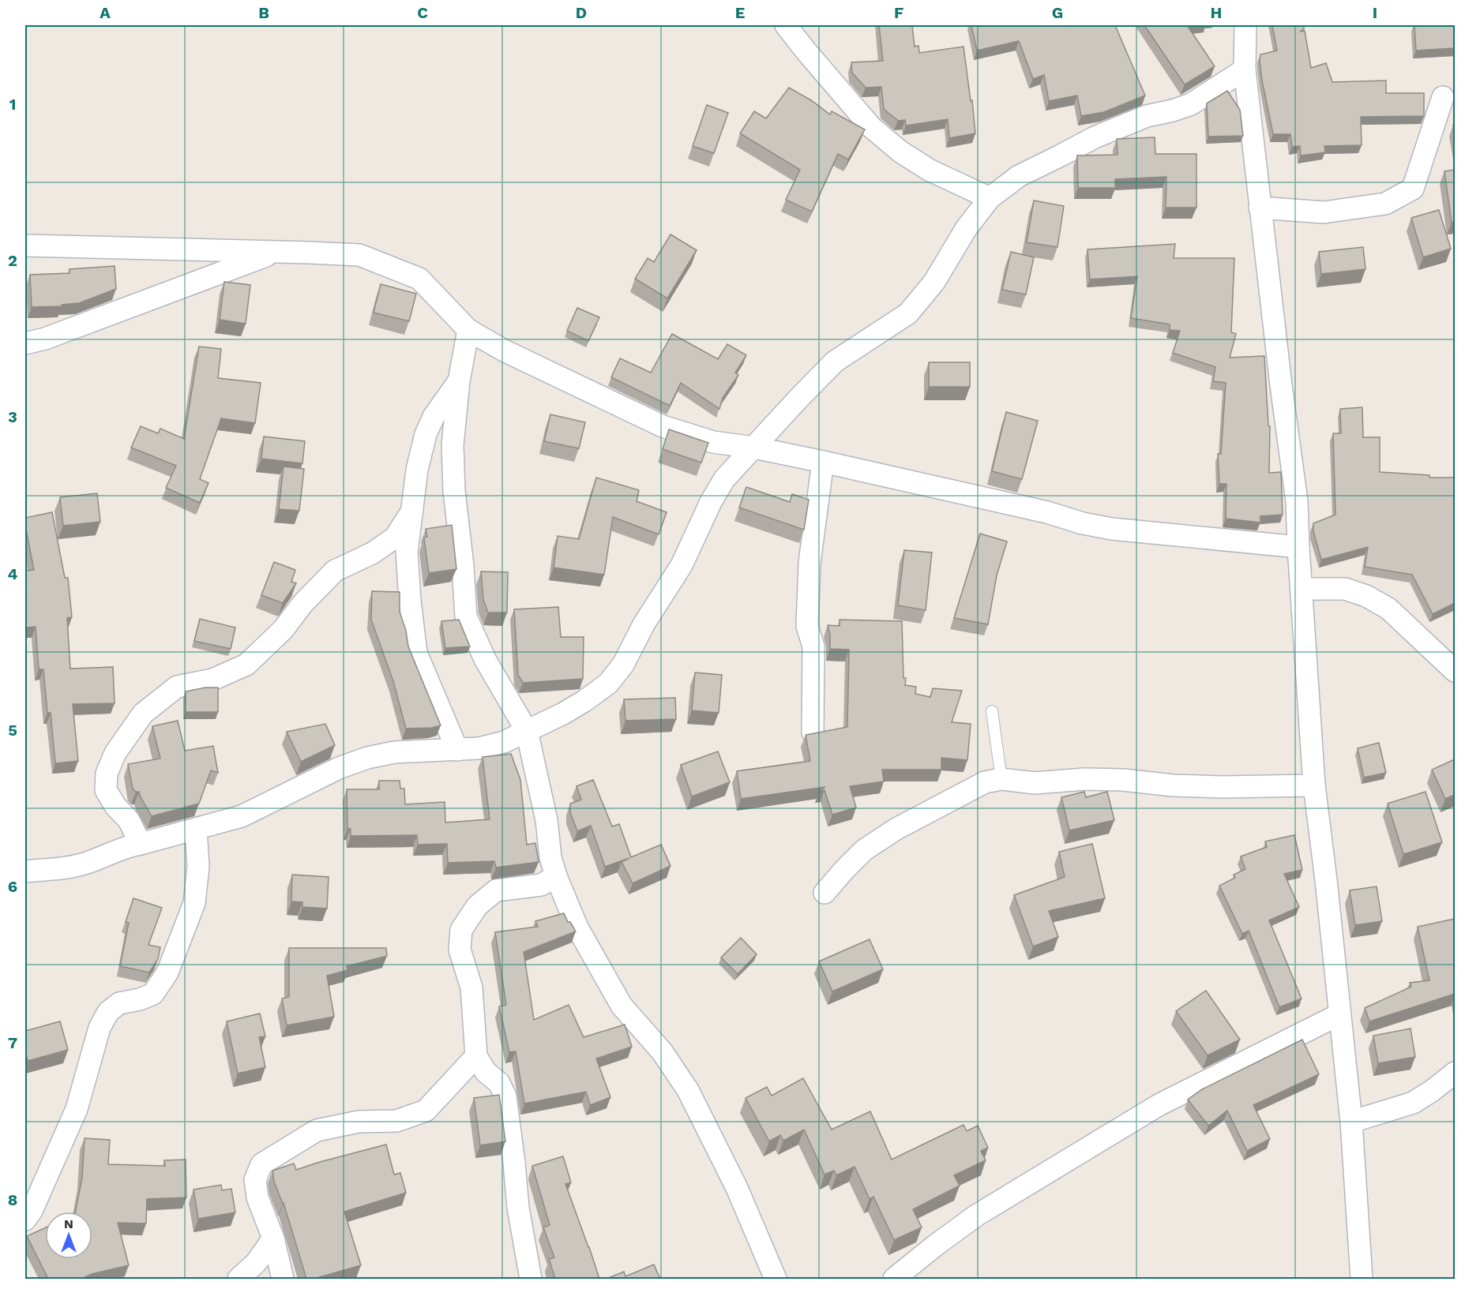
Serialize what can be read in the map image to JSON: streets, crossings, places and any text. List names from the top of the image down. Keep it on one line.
{"north":"top","grid":{"columns":["A","B","C","D","E","F","G","H","I"],"rows":["1","2","3","4","5","6","7","8"]}}
